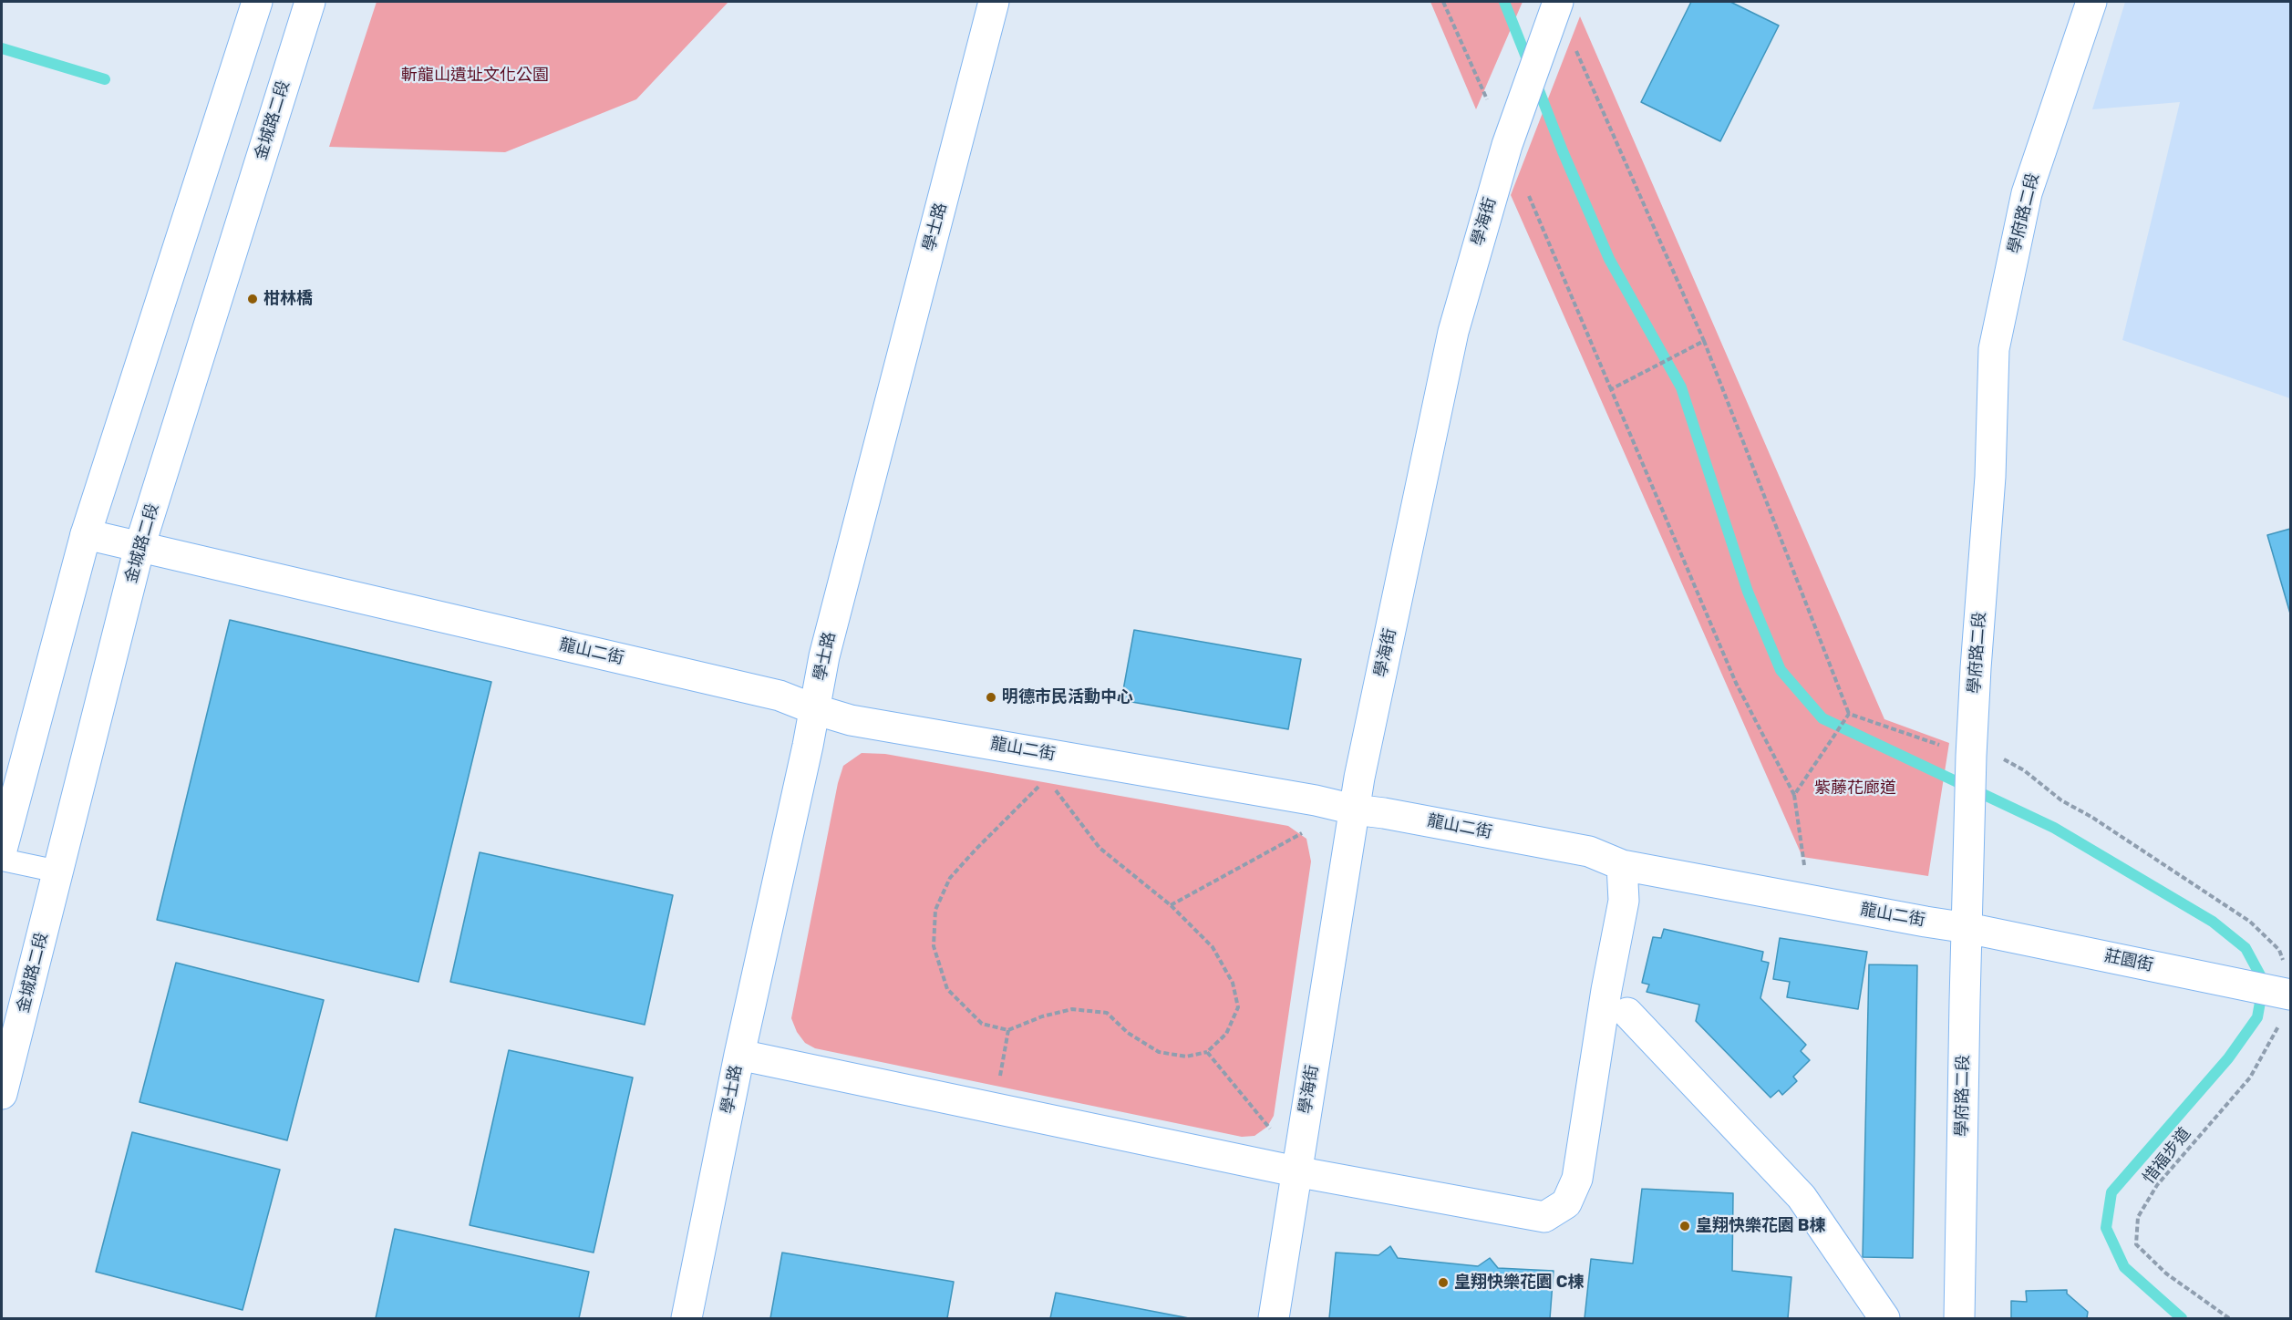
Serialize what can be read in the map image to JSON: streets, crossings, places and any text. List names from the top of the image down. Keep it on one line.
{"streets":{"street":["金城路二段","學府路二段","學海街","學士路","龍山二街","莊園街"],"path":["惜福步道"]},"crossings":[["金城路二段","龍山二街"],["學府路二段","龍山二街"],["學府路二段","莊園街"],["學海街","龍山二街"],["學士路","龍山二街"],["龍山二街","莊園街"]],"parks":["斬龍山遺址文化公園","紫藤花廊道"],"places":["柑林橋","明德市民活動中心","皇翔快樂花園 B棟","皇翔快樂花園 C棟"]}
